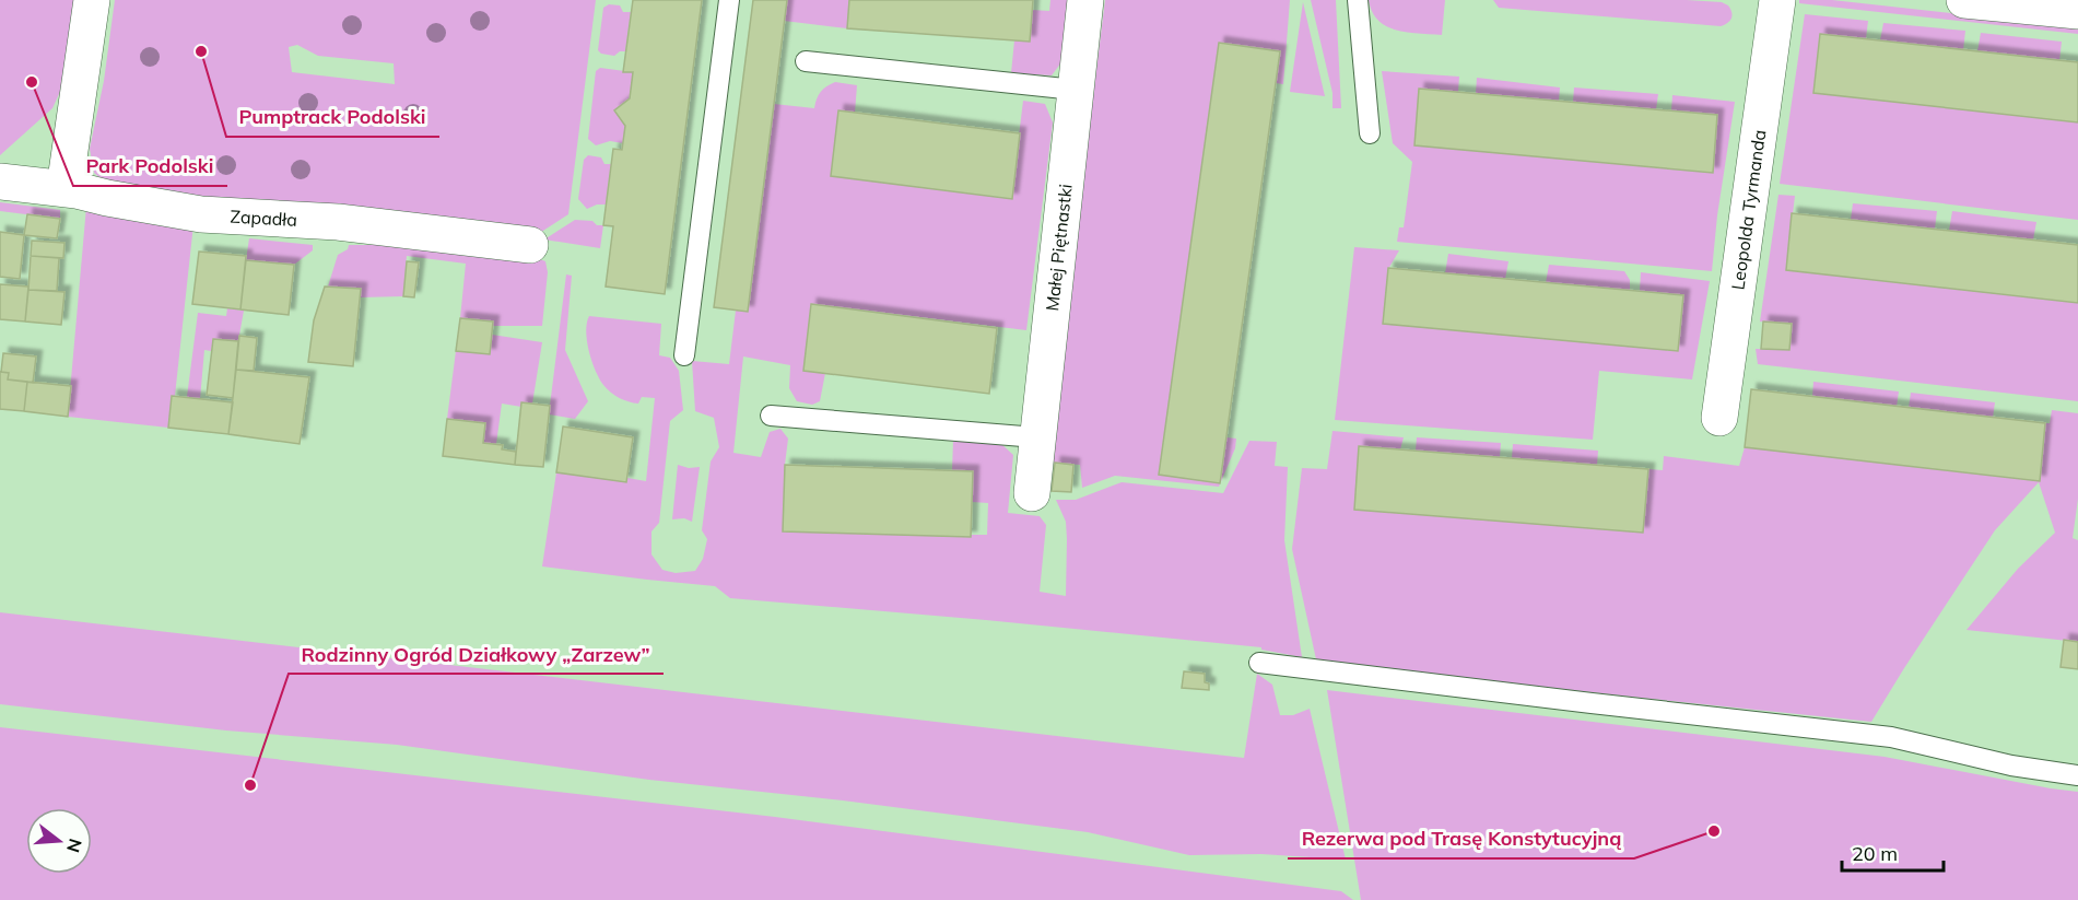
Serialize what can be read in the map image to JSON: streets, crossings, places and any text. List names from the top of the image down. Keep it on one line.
{"streets":{"street":["Leopolda Tyrmanda","Zapadła","Małej Piętnastki"]},"places":["Pumptrack Podolski","Park Podolski","Rodzinny Ogród Działkowy „Zarzew”","Rezerwa pod Trasę Konstytucyjną"],"scale_bar":"20 m","north":"right"}
